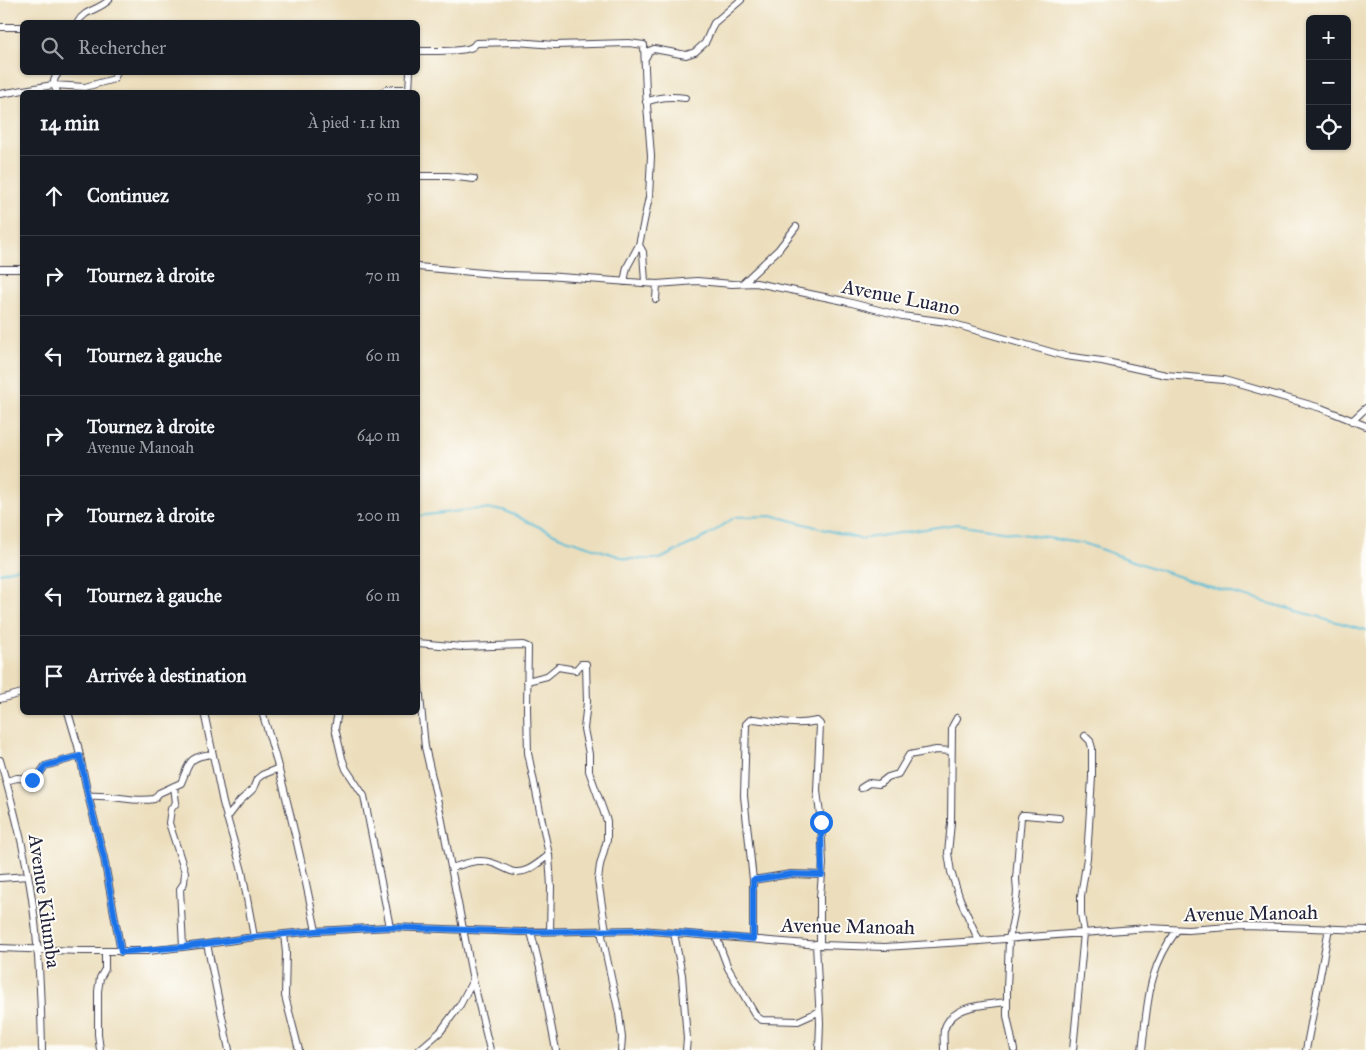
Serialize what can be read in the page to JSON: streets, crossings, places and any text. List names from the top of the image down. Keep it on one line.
{"streets":{"street":["Avenue Luano","Avenue Kilumba","Avenue Manoah"]},"crossings":[["Avenue Kilumba","Avenue Manoah"]],"page":{"map_buttons":["+","−"],"search":"Rechercher","heading":["14 min","À pied · 1.1 km"],"list":[["Continuez","50 m"],["Tournez à droite","70 m"],["Tournez à gauche","60 m"],["Tournez à droite","Avenue Manoah","640 m"],["Tournez à droite","200 m"],["Tournez à gauche","60 m"],"Arrivée à destination"]}}
